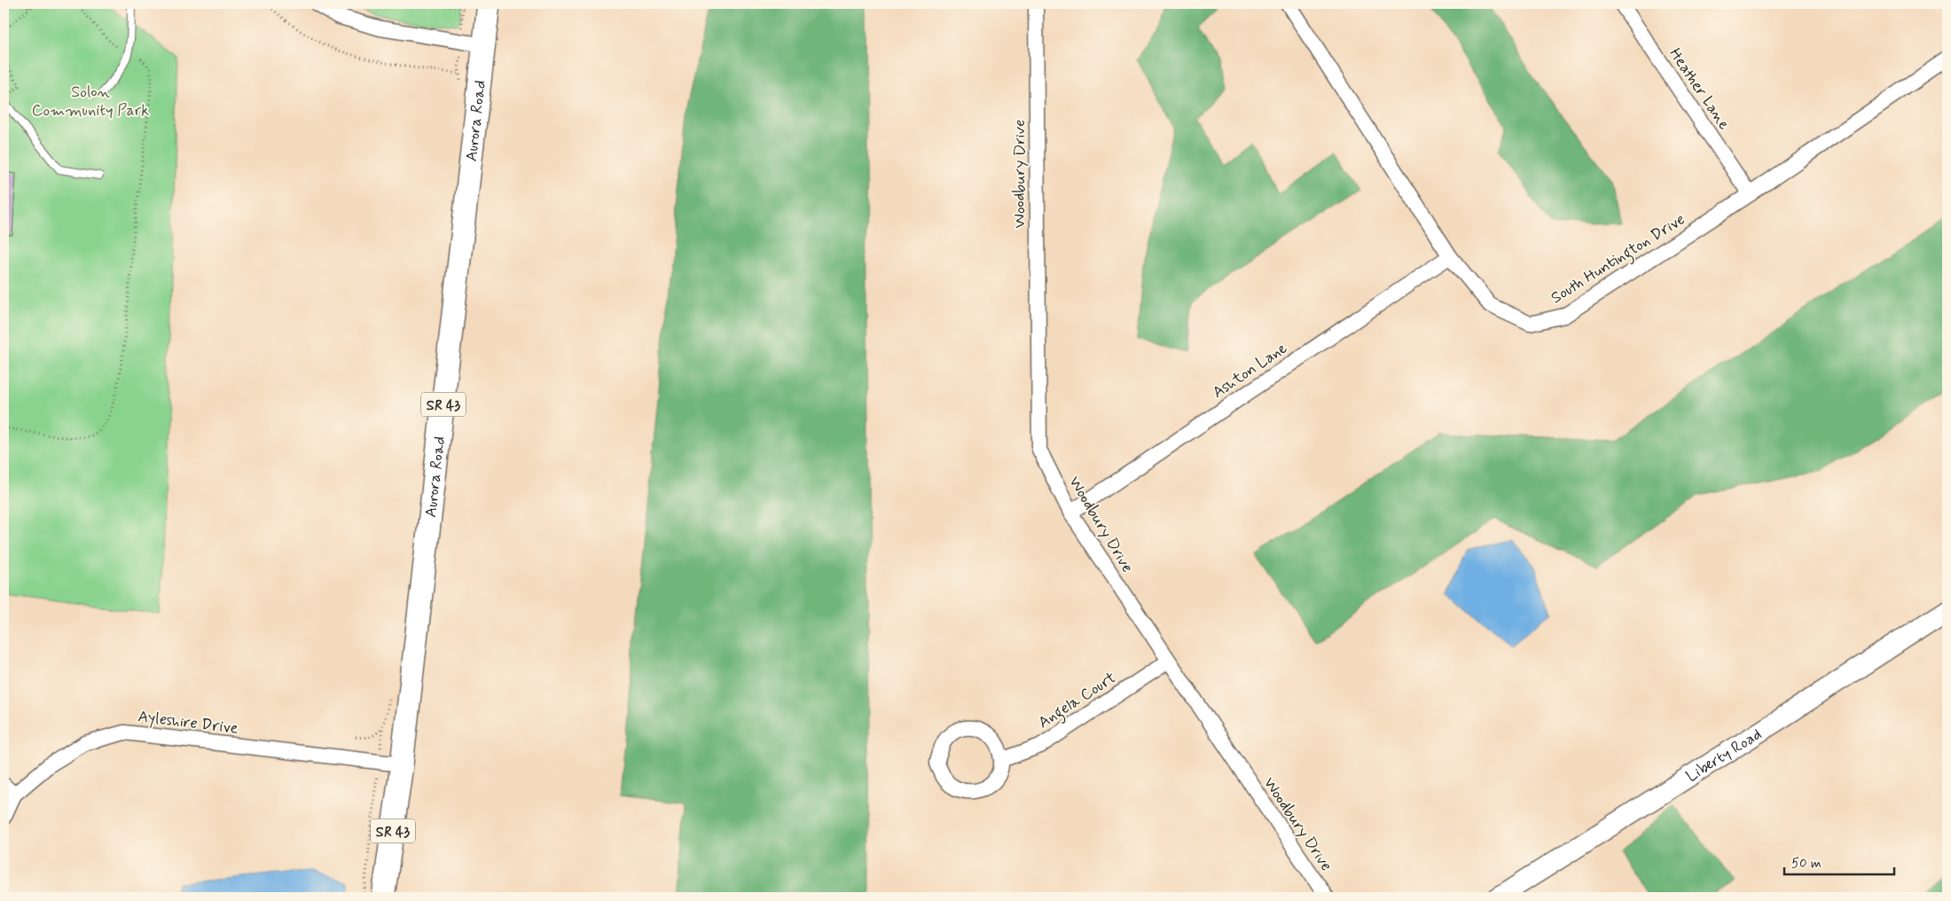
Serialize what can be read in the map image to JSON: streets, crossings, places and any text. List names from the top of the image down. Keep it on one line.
{"streets":{"main road":["Aurora Road","SR 43"],"street":["Heather Lane","Woodbury Drive","South Huntington Drive","Ashton Lane","Angela Court","Ayleshire Drive","Liberty Road"]},"crossings":[["Heather Lane","South Huntington Drive"],["Aurora Road","Ayleshire Drive"],["Woodbury Drive","Ashton Lane"],["Woodbury Drive","Angela Court"],["South Huntington Drive","Ashton Lane"]],"parks":["Solon Community Park"],"scale_bar":"50 m"}
